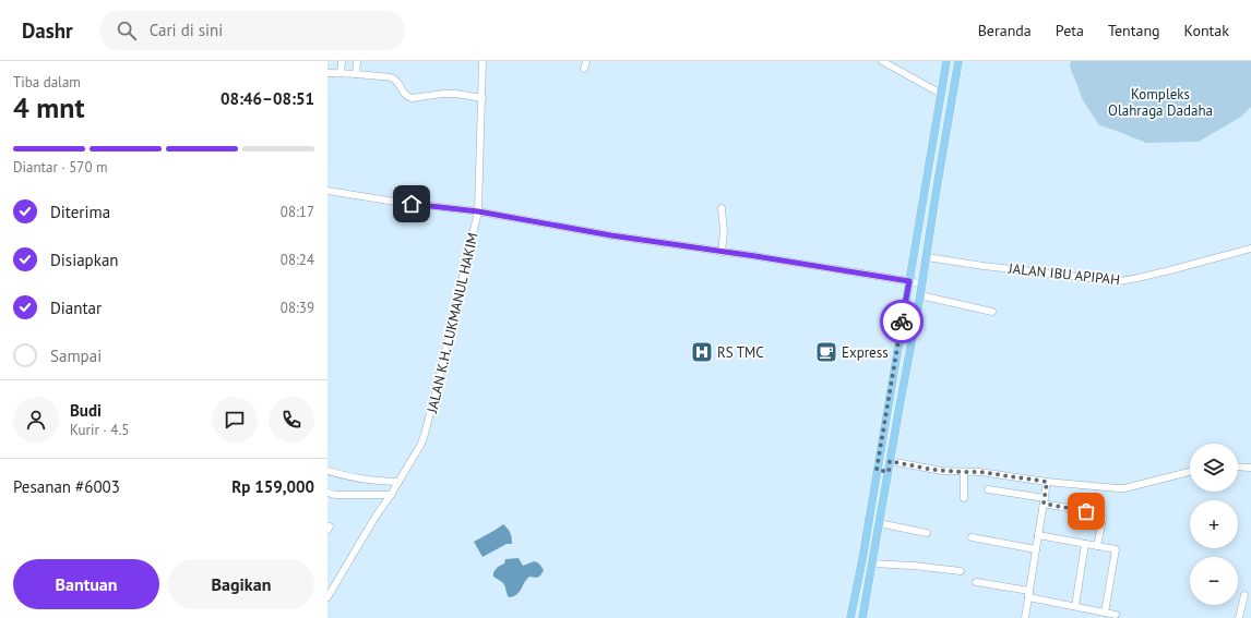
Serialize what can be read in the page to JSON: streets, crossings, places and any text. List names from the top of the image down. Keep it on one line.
{"streets":{"street":["JALAN IBU APIPAH","JALAN K.H. LUKMANUL HAKIM"]},"parks":["Kompleks Olahraga Dadaha"],"places":{"hospital":["RS TMC"],"cafe":["Express"]},"page":{"header":"Dashr","search":"Cari di sini","nav":["Beranda","Peta","Tentang","Kontak"],"heading":["4 mnt","Tiba dalam","08:46–08:51"],"panel":["Budi","Kurir · 4.5","Pesanan #6003","Rp 159,000"],"bar":"Diantar · 570 m","list":[["Diterima","08:17"],["Disiapkan","08:24"],["Diantar","08:39"],"Sampai"],"map_buttons":["+","−"],"buttons":["Bantuan","Bagikan"]}}
